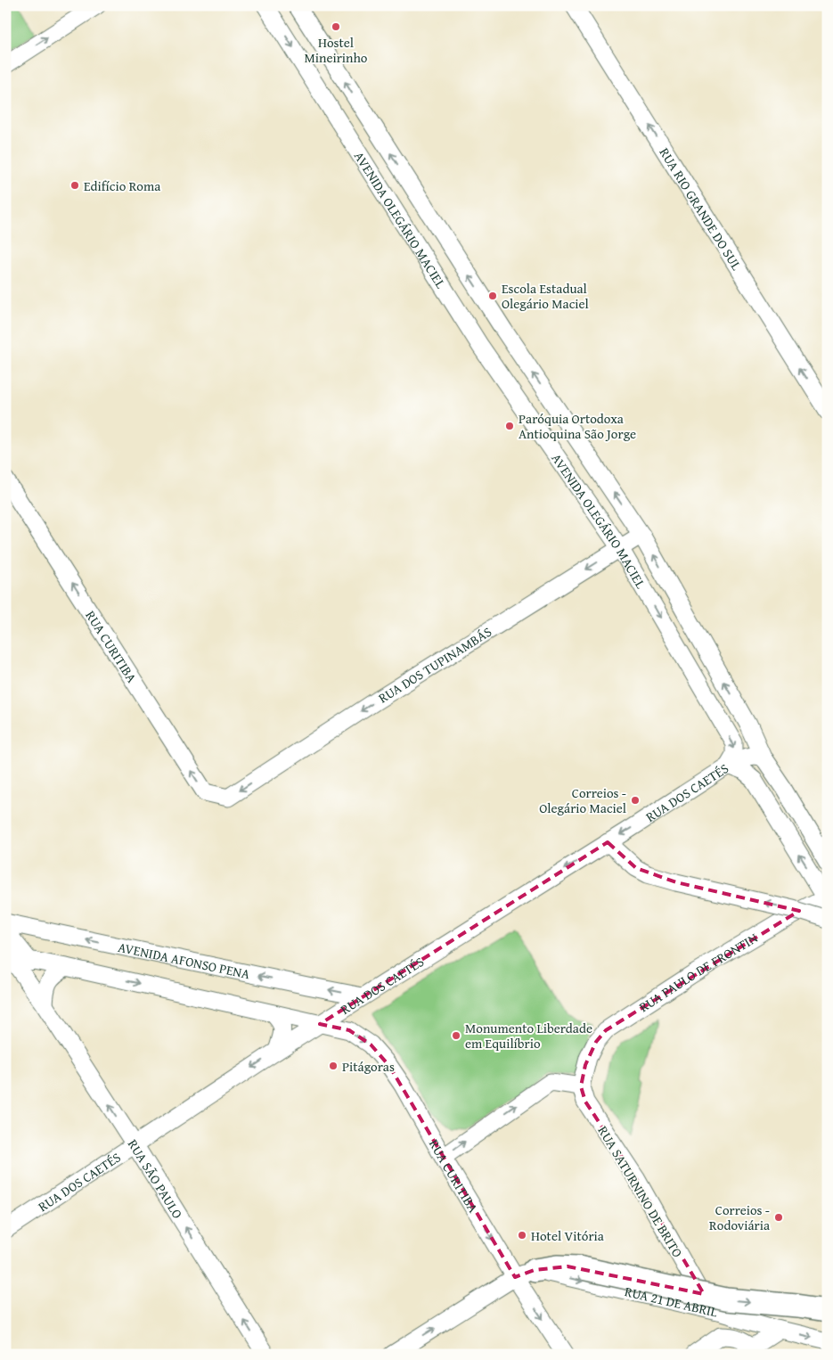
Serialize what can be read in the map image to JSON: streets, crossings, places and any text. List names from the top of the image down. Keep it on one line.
{"streets":{"main road":["RUA RIO GRANDE DO SUL","AVENIDA OLEGÁRIO MACIEL","RUA CURITIBA","RUA DOS TUPINAMBÁS","RUA DOS CAETÉS","AVENIDA AFONSO PENA","RUA PAULO DE FRONTIN","RUA SÃO PAULO","RUA SATURNINO DE BRITO","RUA 21 DE ABRIL"]},"crossings":[["AVENIDA OLEGÁRIO MACIEL","RUA DOS TUPINAMBÁS"],["AVENIDA OLEGÁRIO MACIEL","RUA DOS CAETÉS"],["RUA CURITIBA","RUA DOS TUPINAMBÁS"],["RUA CURITIBA","RUA DOS CAETÉS"],["RUA CURITIBA","RUA 21 DE ABRIL"],["RUA DOS CAETÉS","AVENIDA AFONSO PENA"],["RUA DOS CAETÉS","RUA SÃO PAULO"],["RUA PAULO DE FRONTIN","RUA SATURNINO DE BRITO"],["RUA SATURNINO DE BRITO","RUA 21 DE ABRIL"]],"one_way":["RUA RIO GRANDE DO SUL","RUA DOS TUPINAMBÁS","RUA DOS CAETÉS","RUA SÃO PAULO","RUA 21 DE ABRIL"],"places":["Hostel Mineirinho","Edifício Roma","Escola Estadual Olegário Maciel","Paróquia Ortodoxa Antioquina São Jorge","Correios - Olegário Maciel","Monumento Liberdade em Equilíbrio","Pitágoras","Correios - Rodoviária","Hotel Vitória"]}
